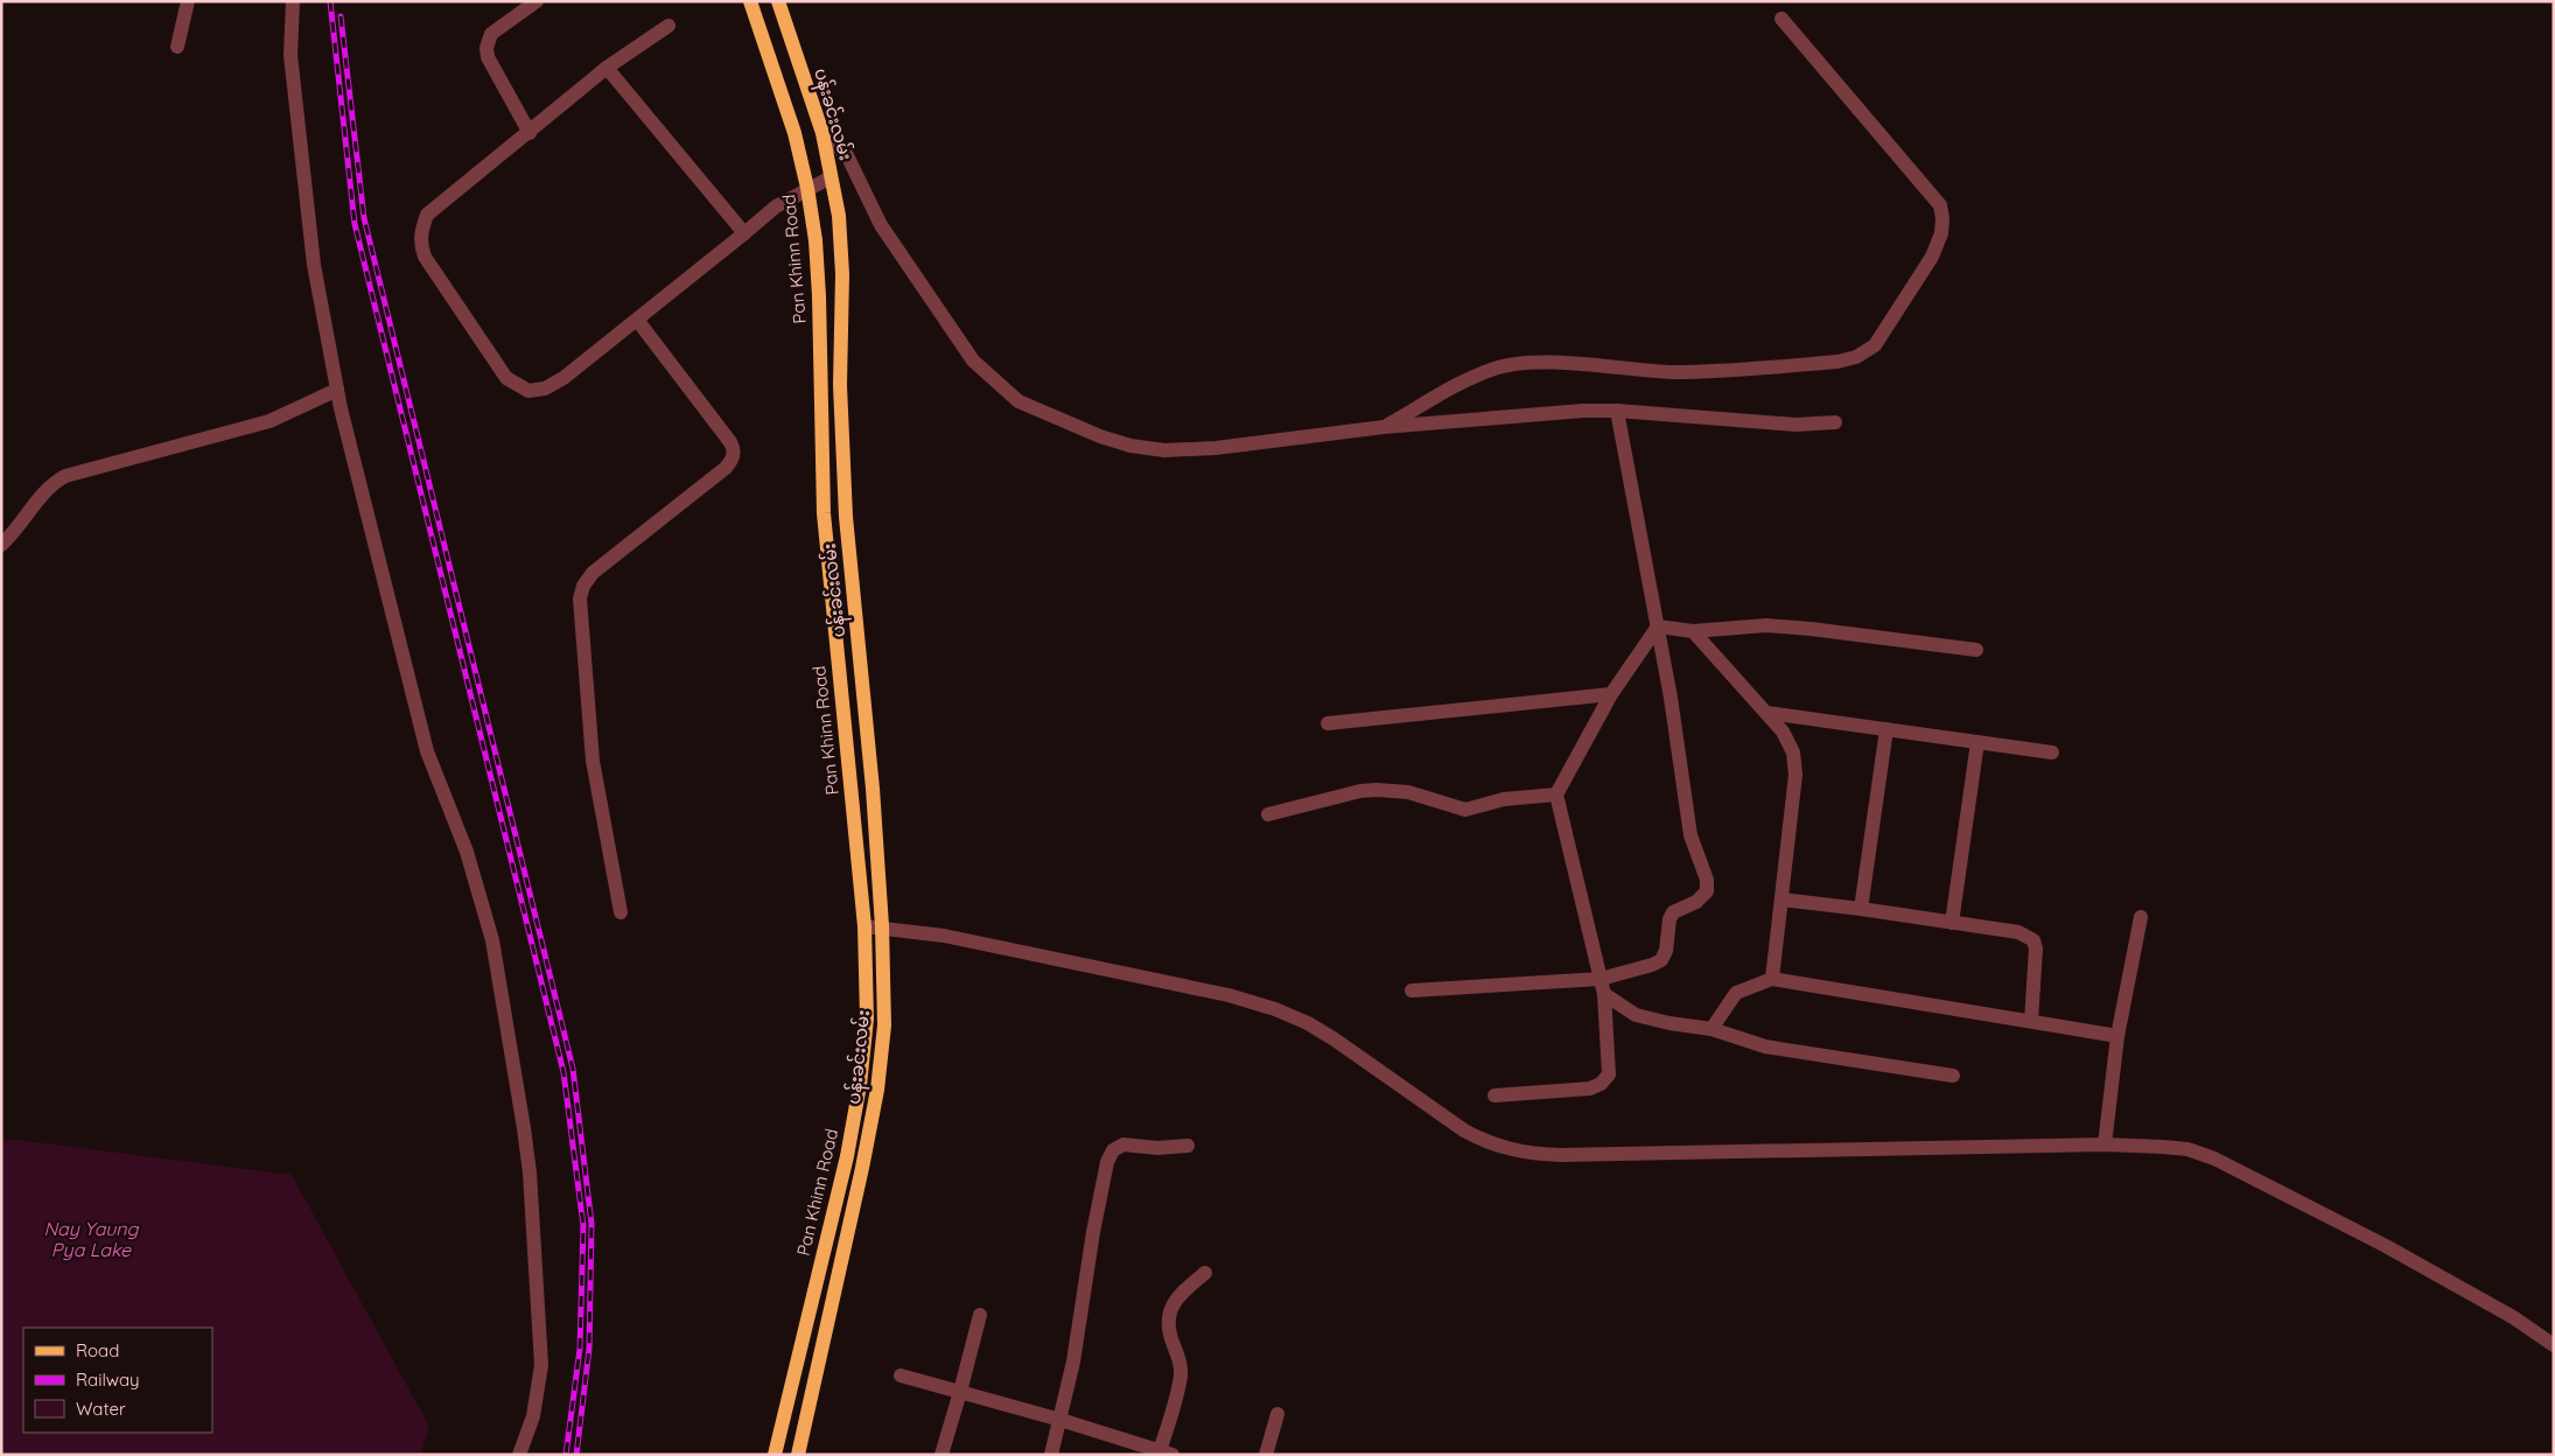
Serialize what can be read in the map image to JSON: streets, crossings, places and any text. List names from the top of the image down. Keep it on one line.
{"streets":{"main road":["ပန်းခင်းလမ်း","Pan Khinn Road"]},"water":["Nay Yaung Pya Lake"],"legend":["Road","Railway","Water"]}
